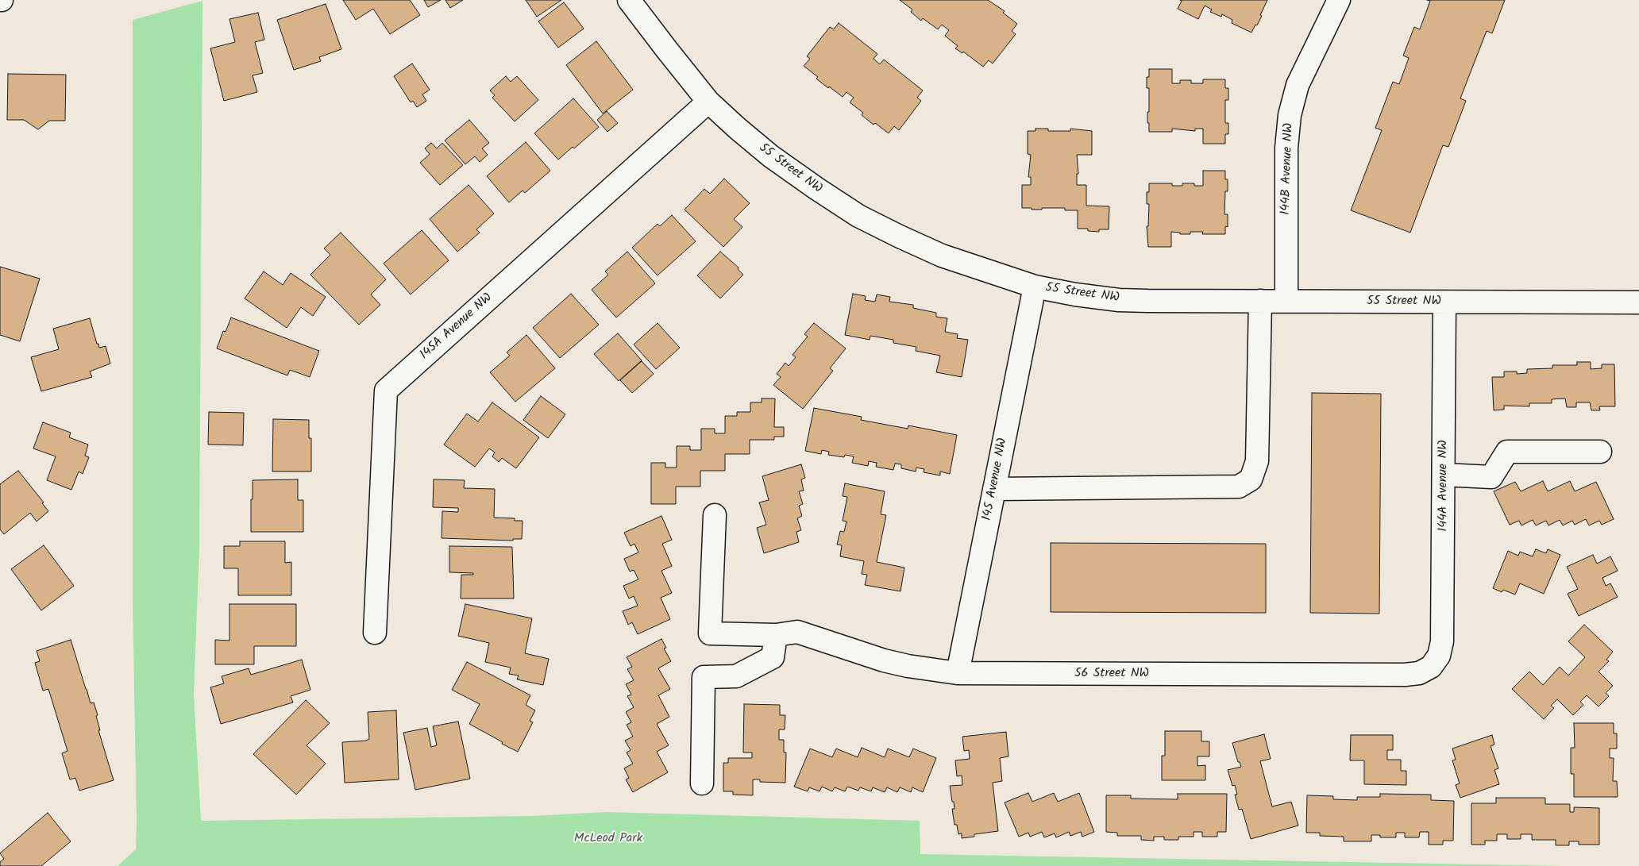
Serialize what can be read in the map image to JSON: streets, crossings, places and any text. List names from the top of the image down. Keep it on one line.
{"streets":{"street":["55 Street NW","144B Avenue NW","145A Avenue NW","145 Avenue NW","144A Avenue NW","56 Street NW"]},"crossings":[["55 Street NW","144B Avenue NW"],["55 Street NW","145A Avenue NW"],["55 Street NW","145 Avenue NW"],["55 Street NW","144A Avenue NW"],["145 Avenue NW","56 Street NW"],["144A Avenue NW","56 Street NW"]],"parks":["McLeod Park"]}
